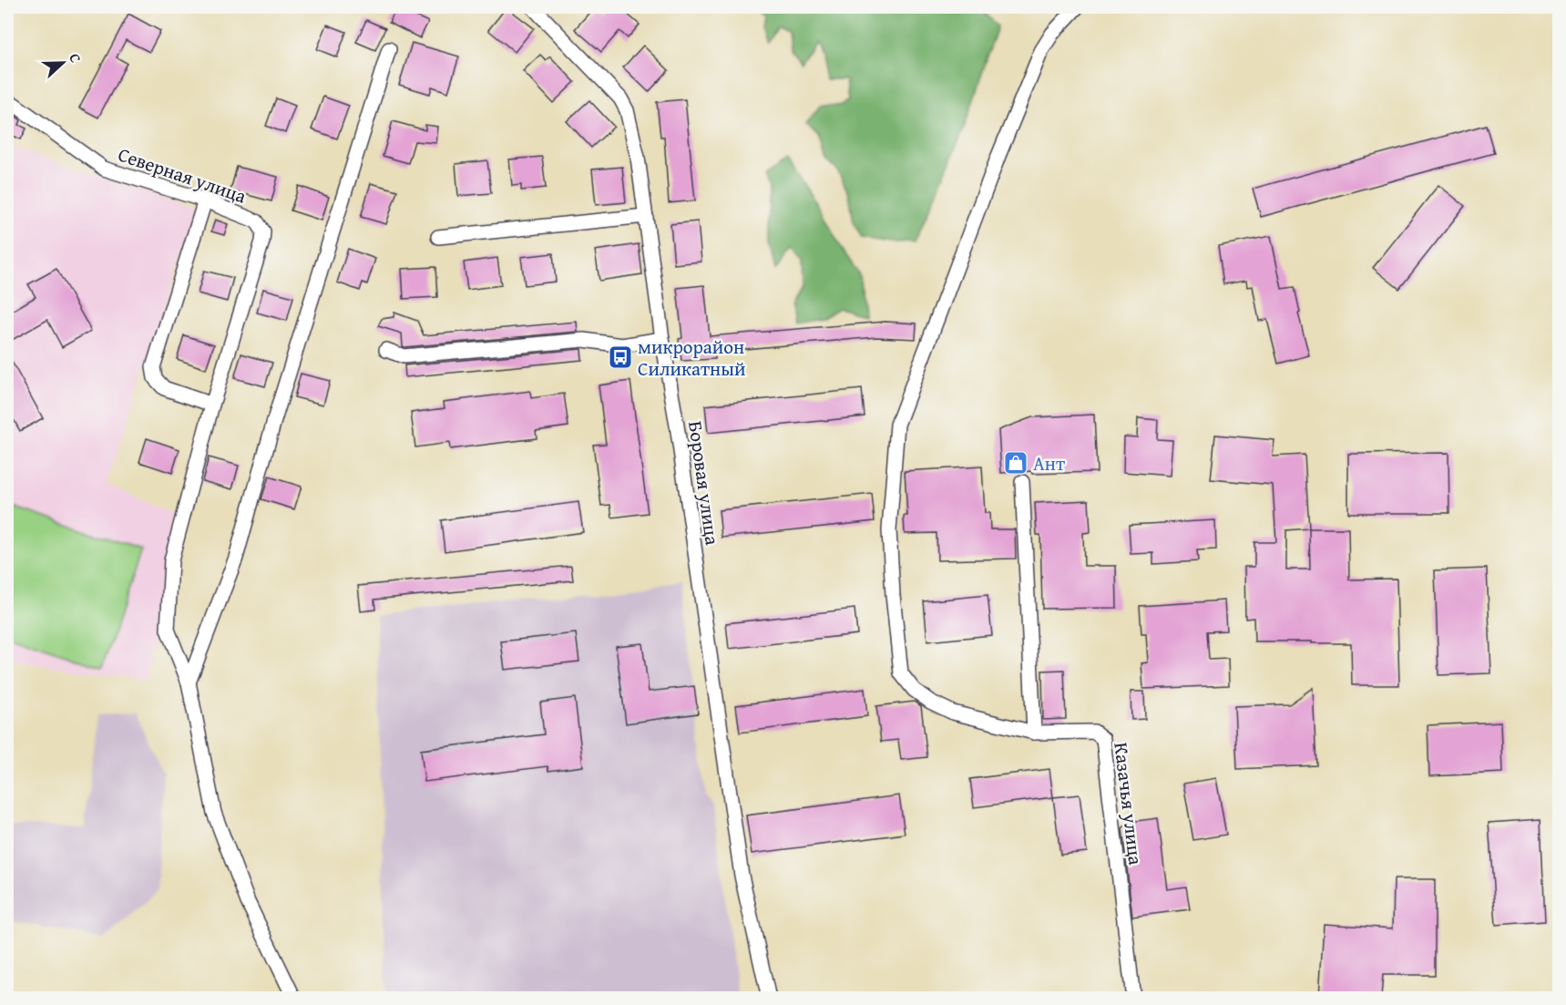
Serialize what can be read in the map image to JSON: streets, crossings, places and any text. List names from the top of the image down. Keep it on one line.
{"streets":{"street":["Северная улица","Боровая улица","Казачья улица"]},"places":{"bus stop":["микрорайон Силикатный"],"shop":["Ант"]},"north":"right"}
